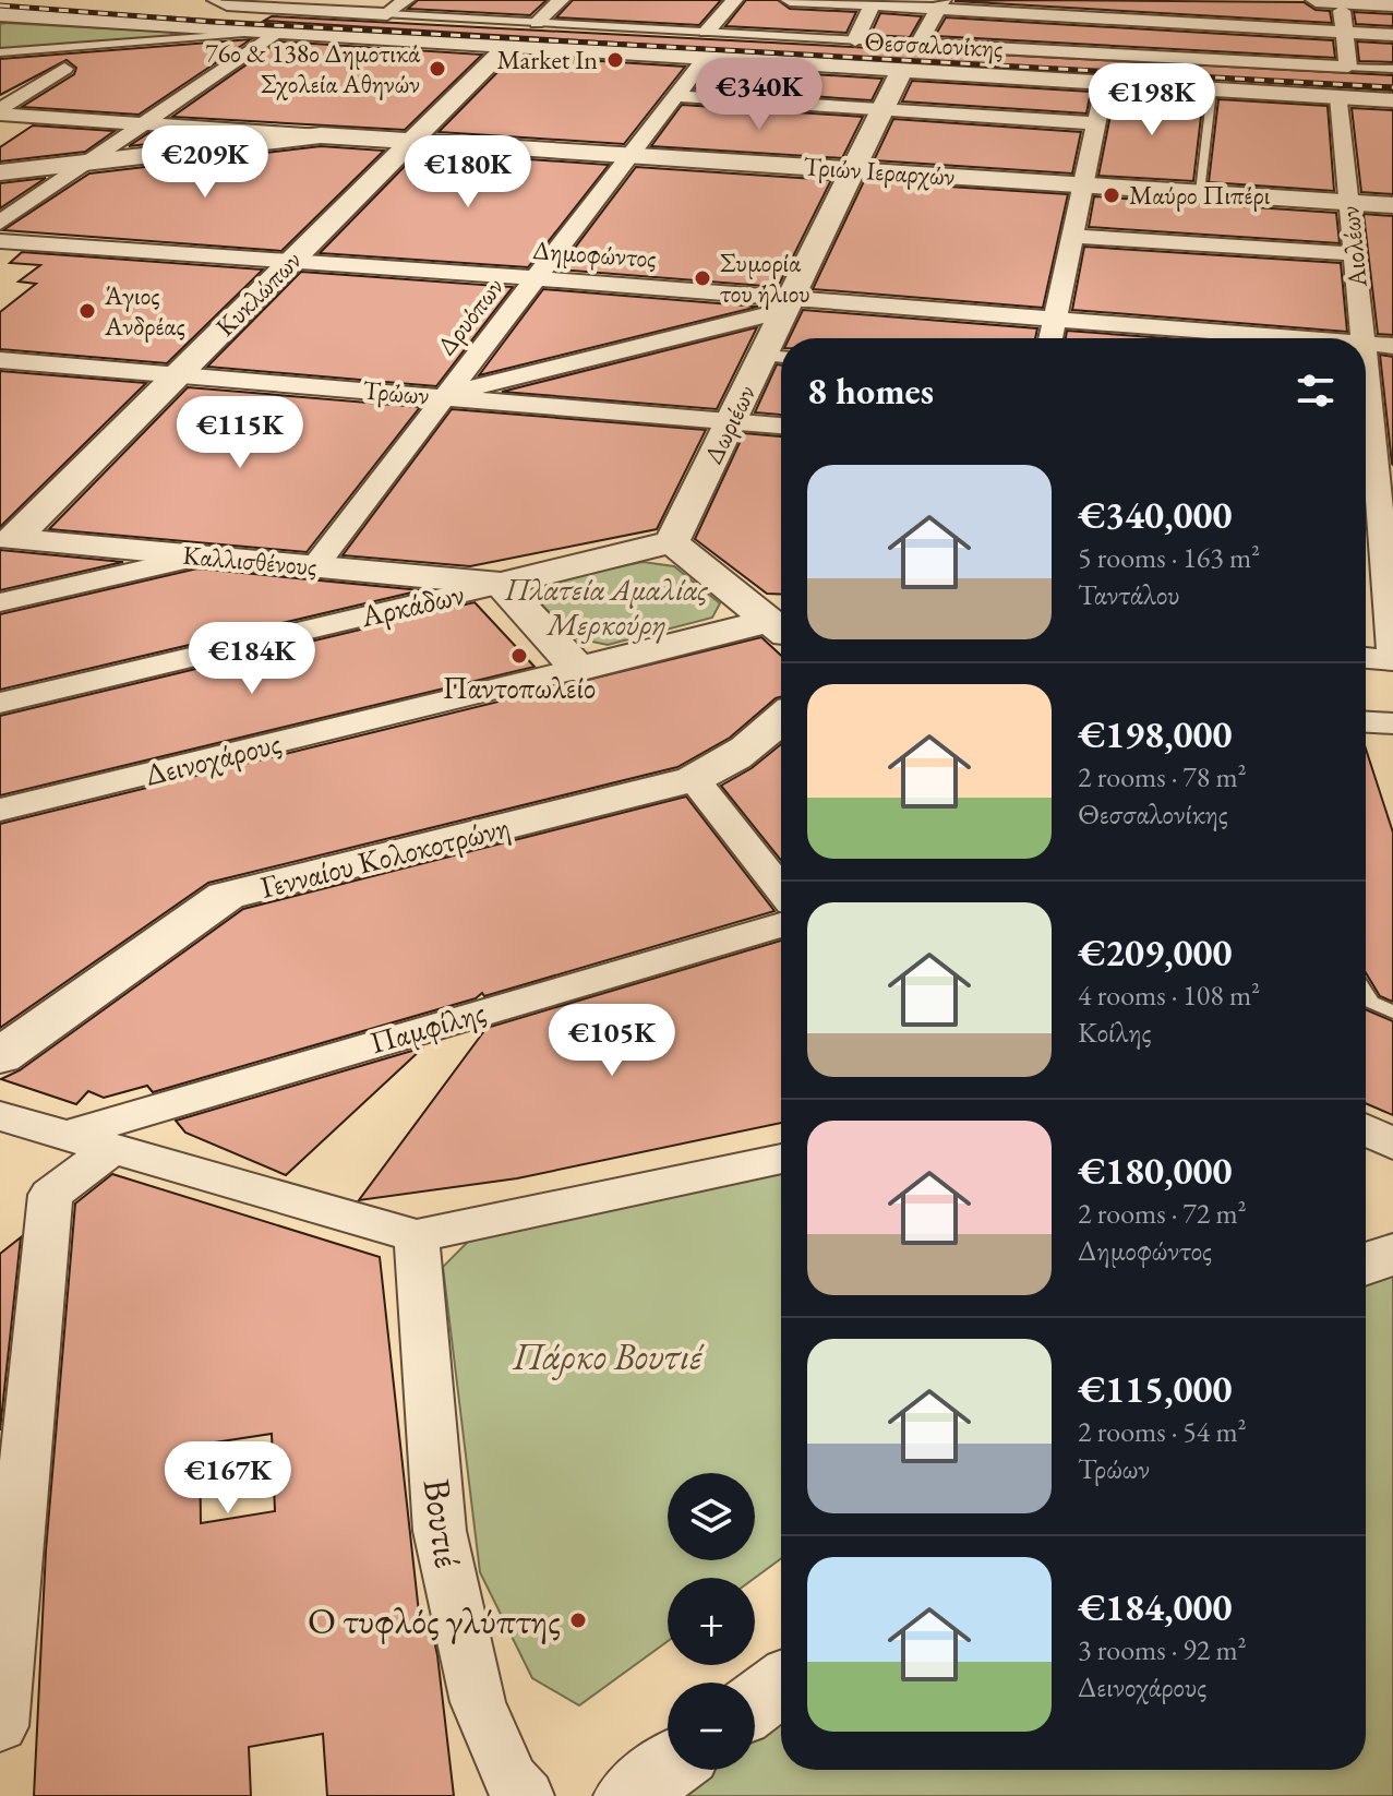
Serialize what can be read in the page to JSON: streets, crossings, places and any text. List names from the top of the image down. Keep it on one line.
{"streets":{"street":["Θεσσαλονίκης","Τριών Ιεραρχών","Αιολέων","Δημοφώντος","Κυκλώπων","Δρυόπων","Τρώων","Δωριέων","Καλλισθένους","Αρκάδων","Δεινοχάρους","Γενναίου Κολοκοτρώνη","Παμφίλης","Βουτιέ"]},"crossings":[["Θεσσαλονίκης","Αιολέων"],["Θεσσαλονίκης","Κυκλώπων"],["Θεσσαλονίκης","Δρυόπων"],["Θεσσαλονίκης","Δωριέων"],["Τριών Ιεραρχών","Αιολέων"],["Τριών Ιεραρχών","Κυκλώπων"],["Τριών Ιεραρχών","Δρυόπων"],["Τριών Ιεραρχών","Δωριέων"],["Δημοφώντος","Κυκλώπων"],["Δημοφώντος","Δρυόπων"],["Δημοφώντος","Δωριέων"],["Κυκλώπων","Τρώων"],["Κυκλώπων","Καλλισθένους"],["Δρυόπων","Τρώων"],["Δρυόπων","Καλλισθένους"],["Τρώων","Δωριέων"],["Δωριέων","Αρκάδων"],["Καλλισθένους","Αρκάδων"]],"parks":["Πλατεία Αμαλίας Μερκούρη","Πάρκο Βουτιέ"],"places":["Market In","76ο & 138ο Δημοτικά Σχολεία Αθηνών","Μαύρο Πιπέρι","Συμορία του ήλιου","Άγιος Ανδρέας","Παντοπωλείο","Ο τυφλός γλύπτης"],"page":{"price":["€340K","€198K","€209K","€180K","€115K","€184K","€105K","€167K"],"heading":"8 homes","list":[{"name":"€340,000","note":"5 rooms · 163 m² · Ταντάλου"},{"name":"€198,000","note":"2 rooms · 78 m² · Θεσσαλονίκης"},{"name":"€209,000","note":"4 rooms · 108 m² · Κοίλης"},{"name":"€180,000","note":"2 rooms · 72 m² · Δημοφώντος"},{"name":"€115,000","note":"2 rooms · 54 m² · Τρώων"},{"name":"€184,000","note":"3 rooms · 92 m² · Δεινοχάρους"}],"map_buttons":["+","−"]}}
